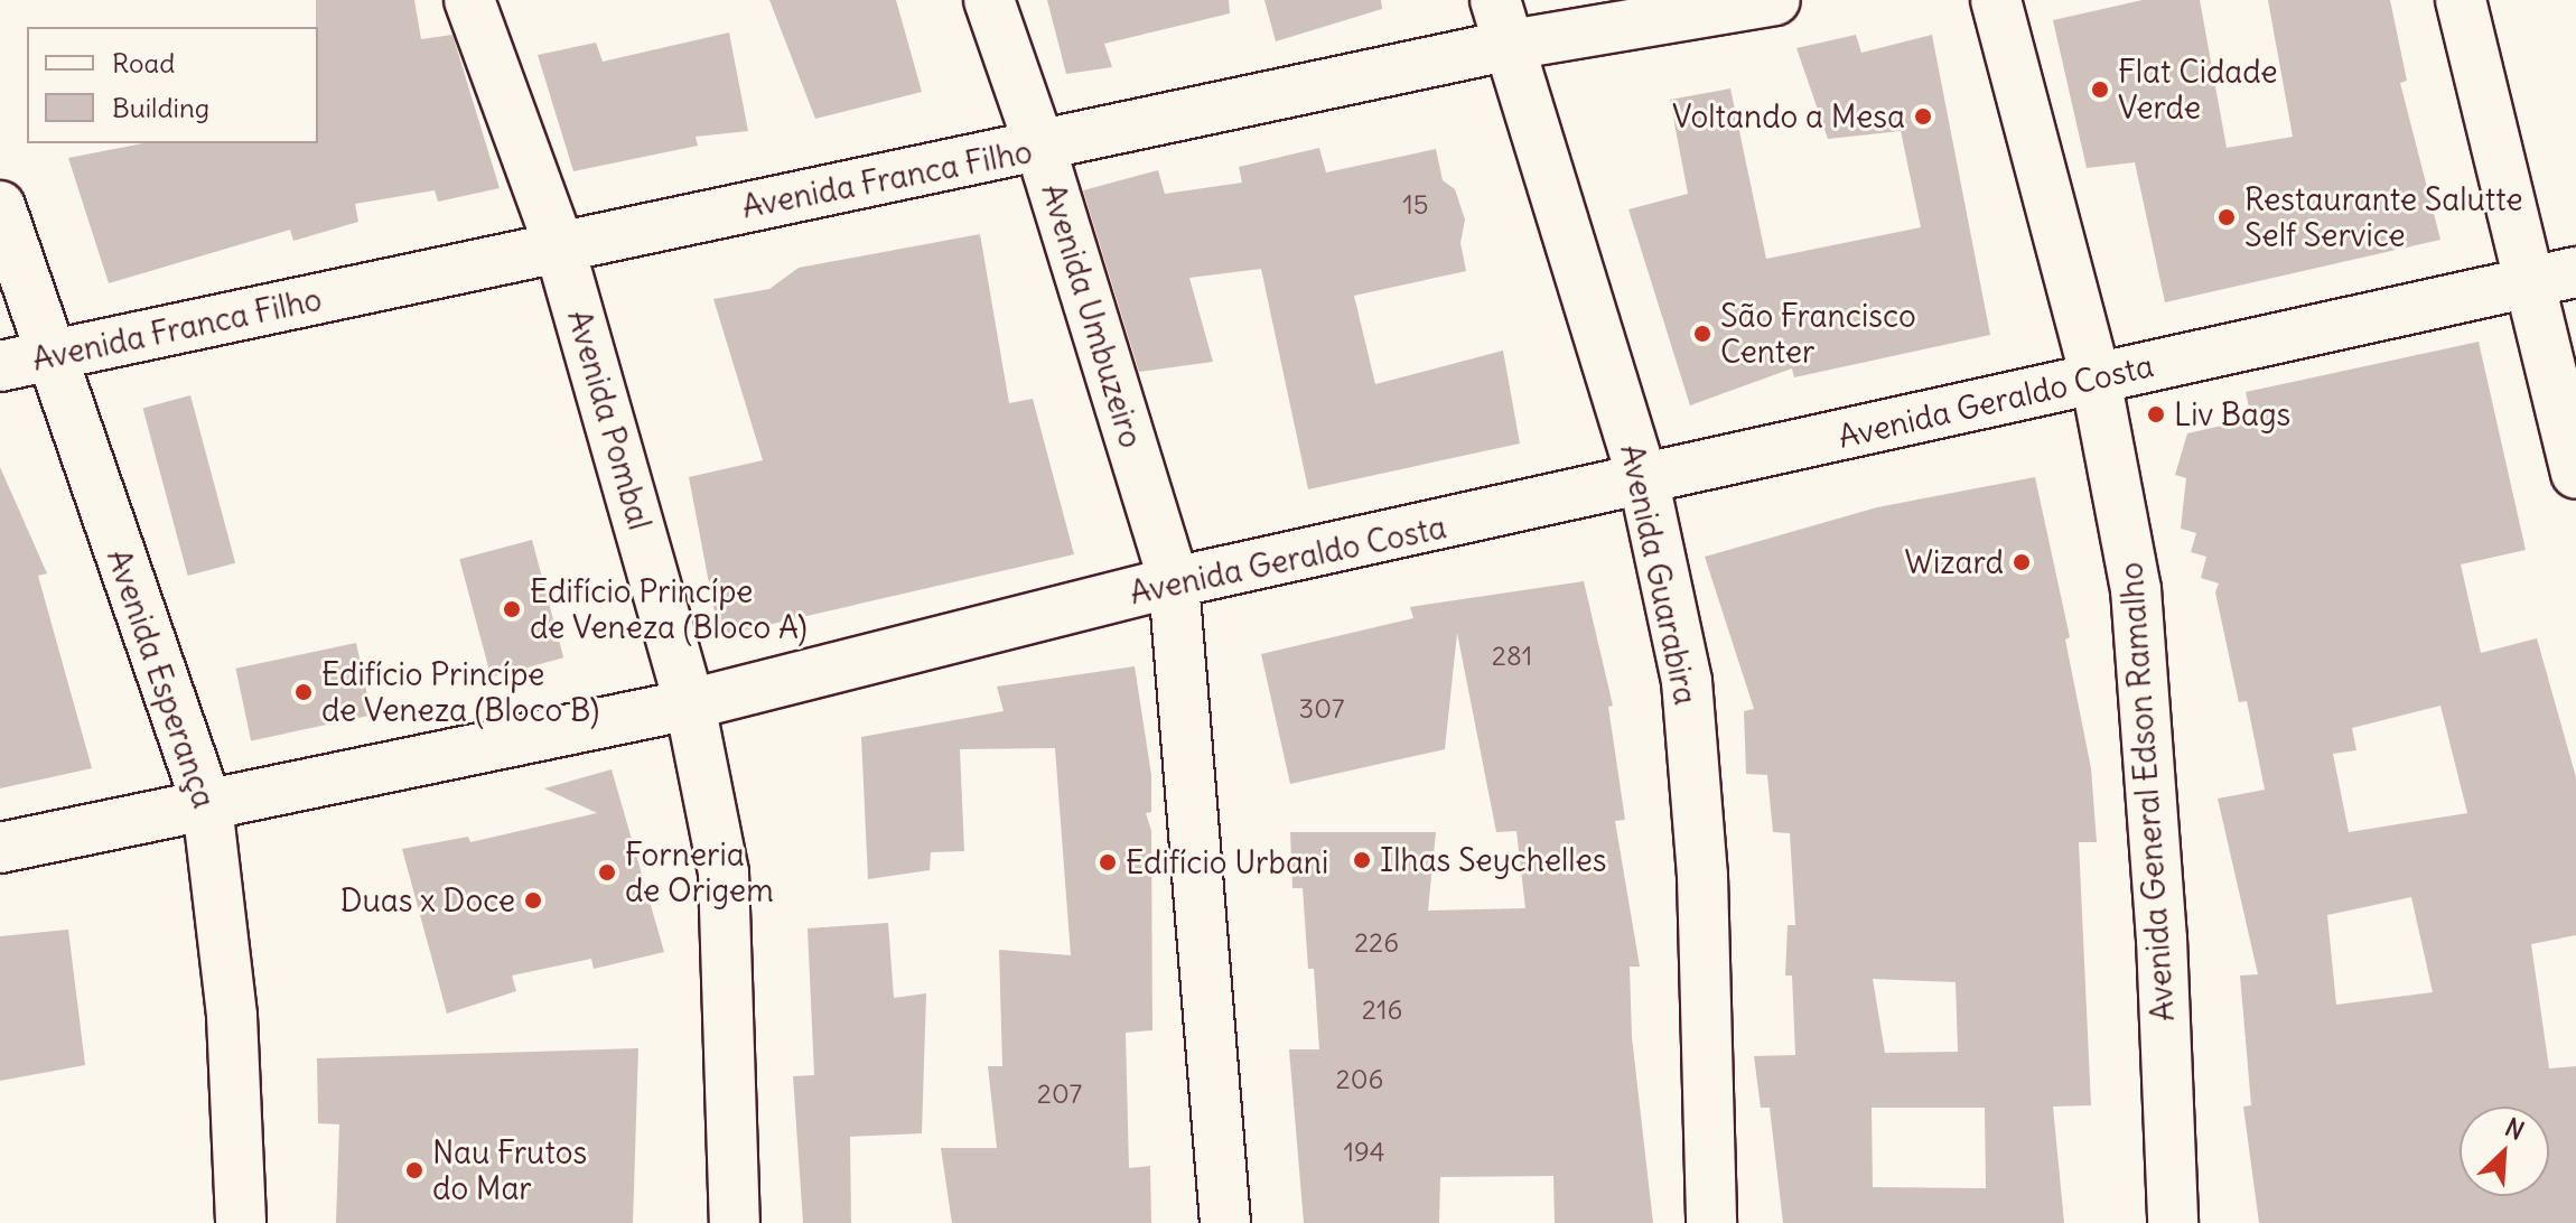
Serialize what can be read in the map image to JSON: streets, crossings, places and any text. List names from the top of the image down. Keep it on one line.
{"streets":{"street":["Avenida Franca Filho","Avenida Umbuzeiro","Avenida Geraldo Costa","Avenida Pombal","Avenida Guarabira","Avenida Esperança","Avenida General Edson Ramalho"]},"crossings":[["Avenida Franca Filho","Avenida Umbuzeiro"],["Avenida Franca Filho","Avenida Pombal"],["Avenida Franca Filho","Avenida Guarabira"],["Avenida Franca Filho","Avenida Esperança"],["Avenida Umbuzeiro","Avenida Geraldo Costa"],["Avenida Geraldo Costa","Avenida Pombal"],["Avenida Geraldo Costa","Avenida Guarabira"],["Avenida Geraldo Costa","Avenida Esperança"],["Avenida Geraldo Costa","Avenida General Edson Ramalho"]],"places":["Flat Cidade Verde","Voltando a Mesa","Restaurante Salutte Self Service","São Francisco Center","Liv Bags","Wizard","Edifício Princípe de Veneza (Bloco A)","Edifício Princípe de Veneza (Bloco B)","Ilhas Seychelles","Edifício Urbani","Forneria de Origem","Duas x Doce","Nau Frutos do Mar"],"house_numbers":["15","281","307","226","216","206","207","194"],"legend":["Road","Building"],"north":"top right"}
